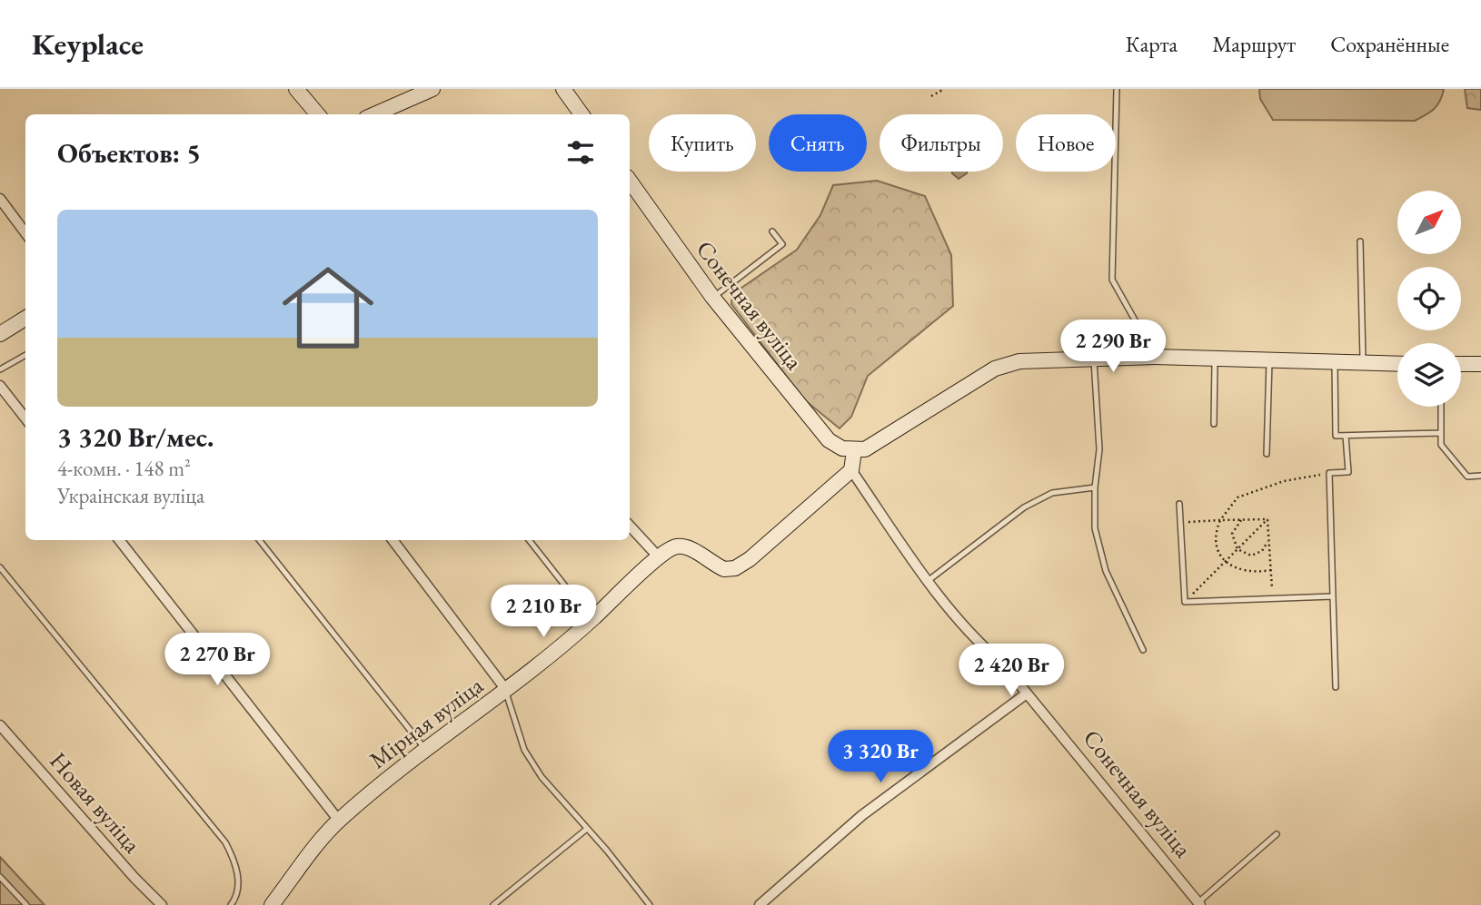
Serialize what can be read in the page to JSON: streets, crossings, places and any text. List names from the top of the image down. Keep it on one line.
{"streets":{"street":["Сонечная вуліца","Мірная вуліца","Новая вуліца"]},"crossings":[["Сонечная вуліца","Мірная вуліца"]],"north":"top right","page":{"header":"Keyplace","nav":["Карта","Маршрут","Сохранённые"],"chip":["Купить","Снять","Фильтры","Новое"],"heading":"Объектов: 5","list":[{"name":"3 320 Br/мес.","note":"4-комн. · 148 m² · Украінская вуліца"}],"price":["2 290 Br","2 210 Br","2 270 Br","2 420 Br","3 320 Br"]}}
